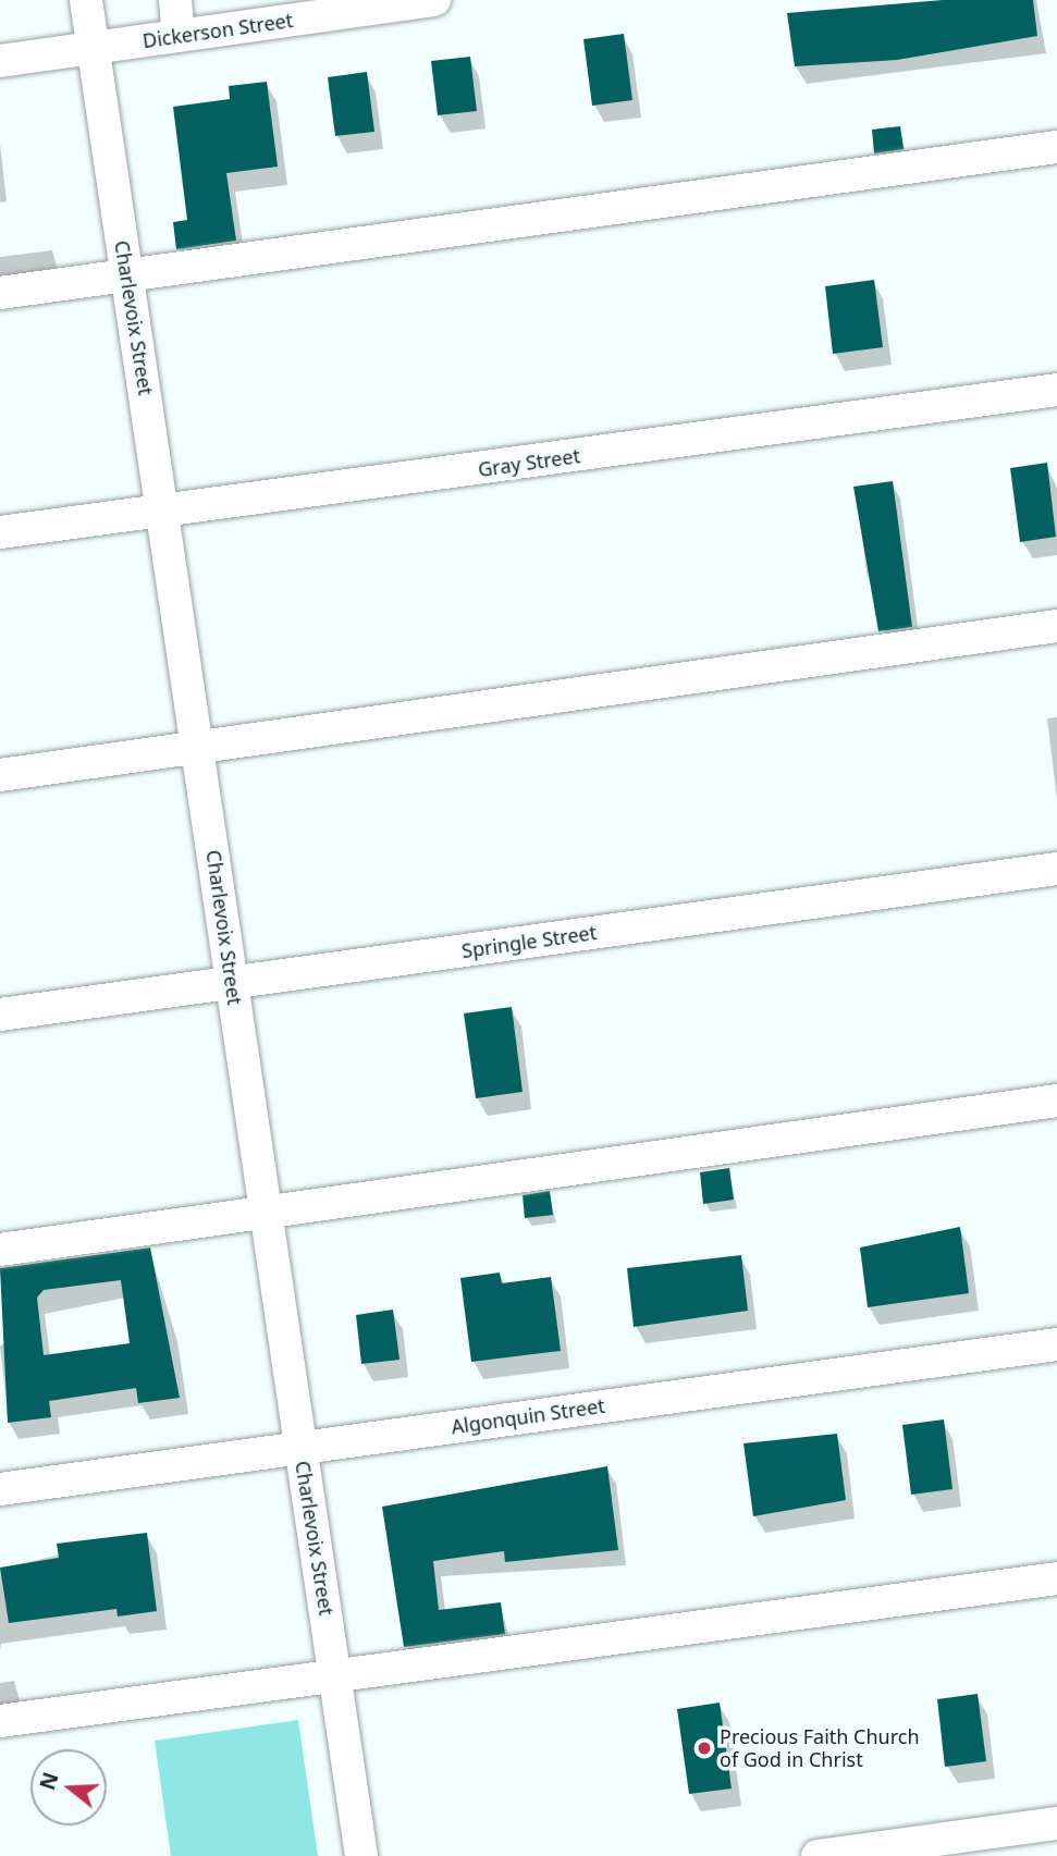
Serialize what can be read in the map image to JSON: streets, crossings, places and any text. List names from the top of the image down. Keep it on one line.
{"streets":{"street":["Dickerson Street","Charlevoix Street","Gray Street","Springle Street","Algonquin Street"]},"crossings":[["Dickerson Street","Charlevoix Street"],["Charlevoix Street","Gray Street"],["Charlevoix Street","Springle Street"],["Charlevoix Street","Algonquin Street"]],"places":["Precious Faith Church of God in Christ"],"north":"left"}
